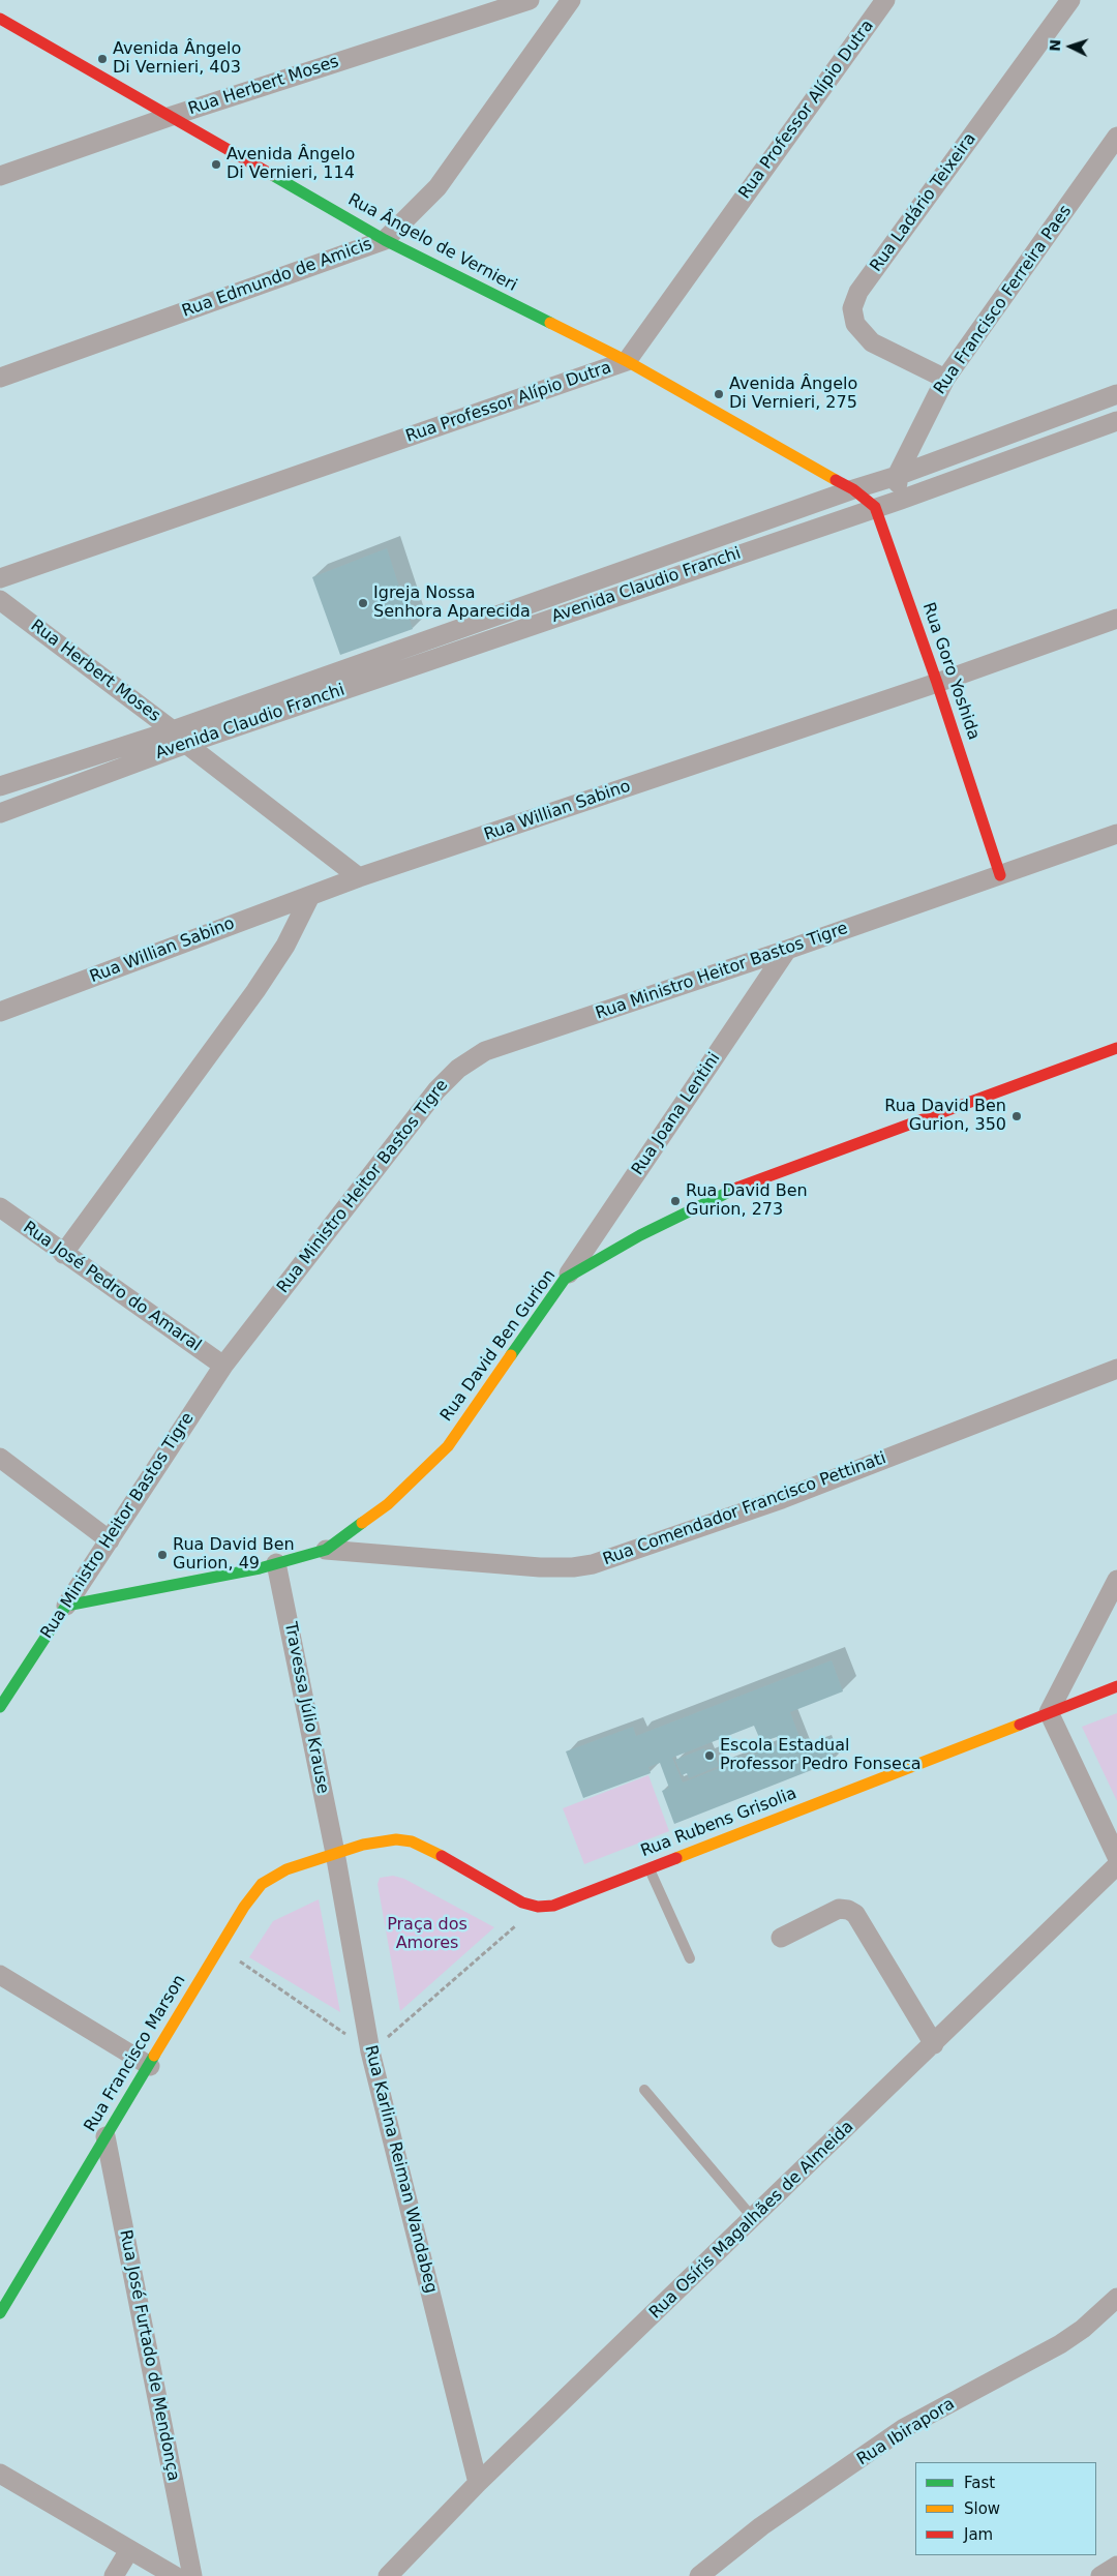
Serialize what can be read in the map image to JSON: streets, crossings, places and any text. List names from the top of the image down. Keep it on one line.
{"streets":{"street":["Rua Herbert Moses","Rua Professor Alípio Dutra","Rua Ladário Teixeira","Rua Ângelo de Vernieri","Rua Edmundo de Amicis","Rua Francisco Ferreira Paes","Avenida Claudio Franchi","Rua Goro Yoshida","Rua Willian Sabino","Rua Ministro Heitor Bastos Tigre","Rua Joana Lentini","Rua José Pedro do Amaral","Rua David Ben Gurion","Rua Comendador Francisco Pettinati","Travessa Júlio Krause","Rua Rubens Grisolia","Rua Francisco Marson","Rua Karlina Reiman Wandabeg","Rua Osíris Magalhães de Almeida","Rua José Furtado de Mendonça","Rua Ibirapora"]},"crossings":[["Rua Herbert Moses","Rua Ângelo de Vernieri"],["Rua Herbert Moses","Avenida Claudio Franchi"],["Rua Herbert Moses","Rua Willian Sabino"],["Rua Professor Alípio Dutra","Rua Ângelo de Vernieri"],["Rua Ladário Teixeira","Rua Francisco Ferreira Paes"],["Rua Ângelo de Vernieri","Rua Edmundo de Amicis"],["Rua Ângelo de Vernieri","Avenida Claudio Franchi"],["Rua Ângelo de Vernieri","Rua Goro Yoshida"],["Rua Francisco Ferreira Paes","Avenida Claudio Franchi"],["Avenida Claudio Franchi","Rua Goro Yoshida"],["Rua Goro Yoshida","Rua Willian Sabino"],["Rua Goro Yoshida","Rua Ministro Heitor Bastos Tigre"],["Rua Ministro Heitor Bastos Tigre","Rua Joana Lentini"],["Rua Ministro Heitor Bastos Tigre","Rua José Pedro do Amaral"],["Rua Ministro Heitor Bastos Tigre","Rua David Ben Gurion"],["Rua Joana Lentini","Rua David Ben Gurion"],["Rua David Ben Gurion","Rua Comendador Francisco Pettinati"],["Rua David Ben Gurion","Travessa Júlio Krause"],["Travessa Júlio Krause","Rua Francisco Marson"],["Travessa Júlio Krause","Rua Karlina Reiman Wandabeg"],["Rua Francisco Marson","Rua Karlina Reiman Wandabeg"],["Rua Francisco Marson","Rua José Furtado de Mendonça"],["Rua Karlina Reiman Wandabeg","Rua Osíris Magalhães de Almeida"]],"parks":["Praça dos Amores"],"places":["Avenida Ângelo Di Vernieri, 403","Avenida Ângelo Di Vernieri, 114","Avenida Ângelo Di Vernieri, 275","Igreja Nossa Senhora Aparecida","Rua David Ben Gurion, 350","Rua David Ben Gurion, 273","Rua David Ben Gurion, 49","Escola Estadual Professor Pedro Fonseca"],"legend":["Fast","Slow","Jam"],"north":"left"}
